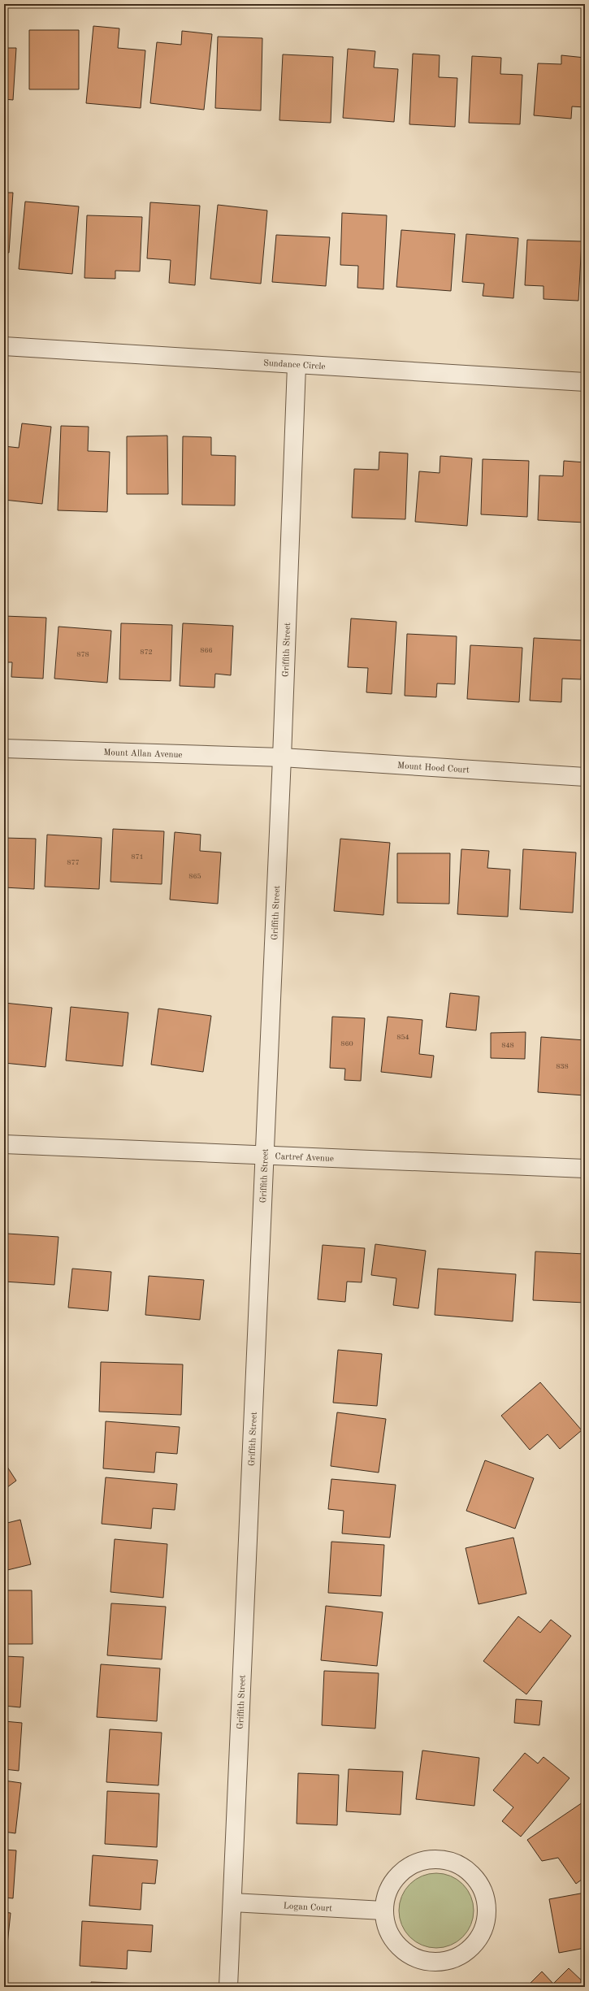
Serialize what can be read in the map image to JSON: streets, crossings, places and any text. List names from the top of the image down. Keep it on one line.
{"streets":{"street":["Sundance Circle","Griffith Street","Mount Allan Avenue","Mount Hood Court","Cartref Avenue","Logan Court"]},"crossings":[["Sundance Circle","Griffith Street"],["Griffith Street","Mount Allan Avenue"],["Griffith Street","Mount Hood Court"],["Griffith Street","Cartref Avenue"],["Griffith Street","Logan Court"],["Mount Allan Avenue","Mount Hood Court"]],"house_numbers":["866","872","878","871","877","865","854","860","848","838"]}
